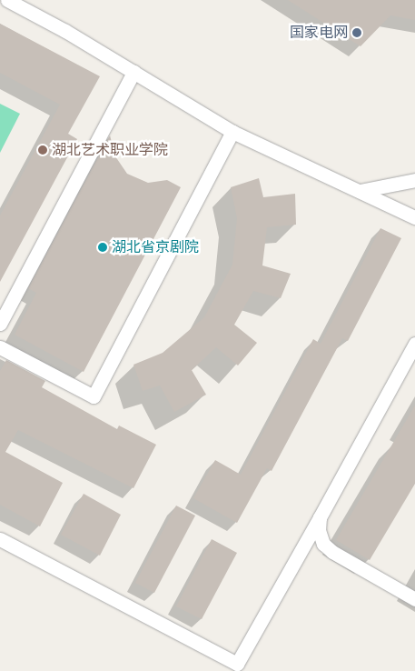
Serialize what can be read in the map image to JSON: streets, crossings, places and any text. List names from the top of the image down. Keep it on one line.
{"places":["国家电网","湖北艺术职业学院","湖北省京剧院"]}
